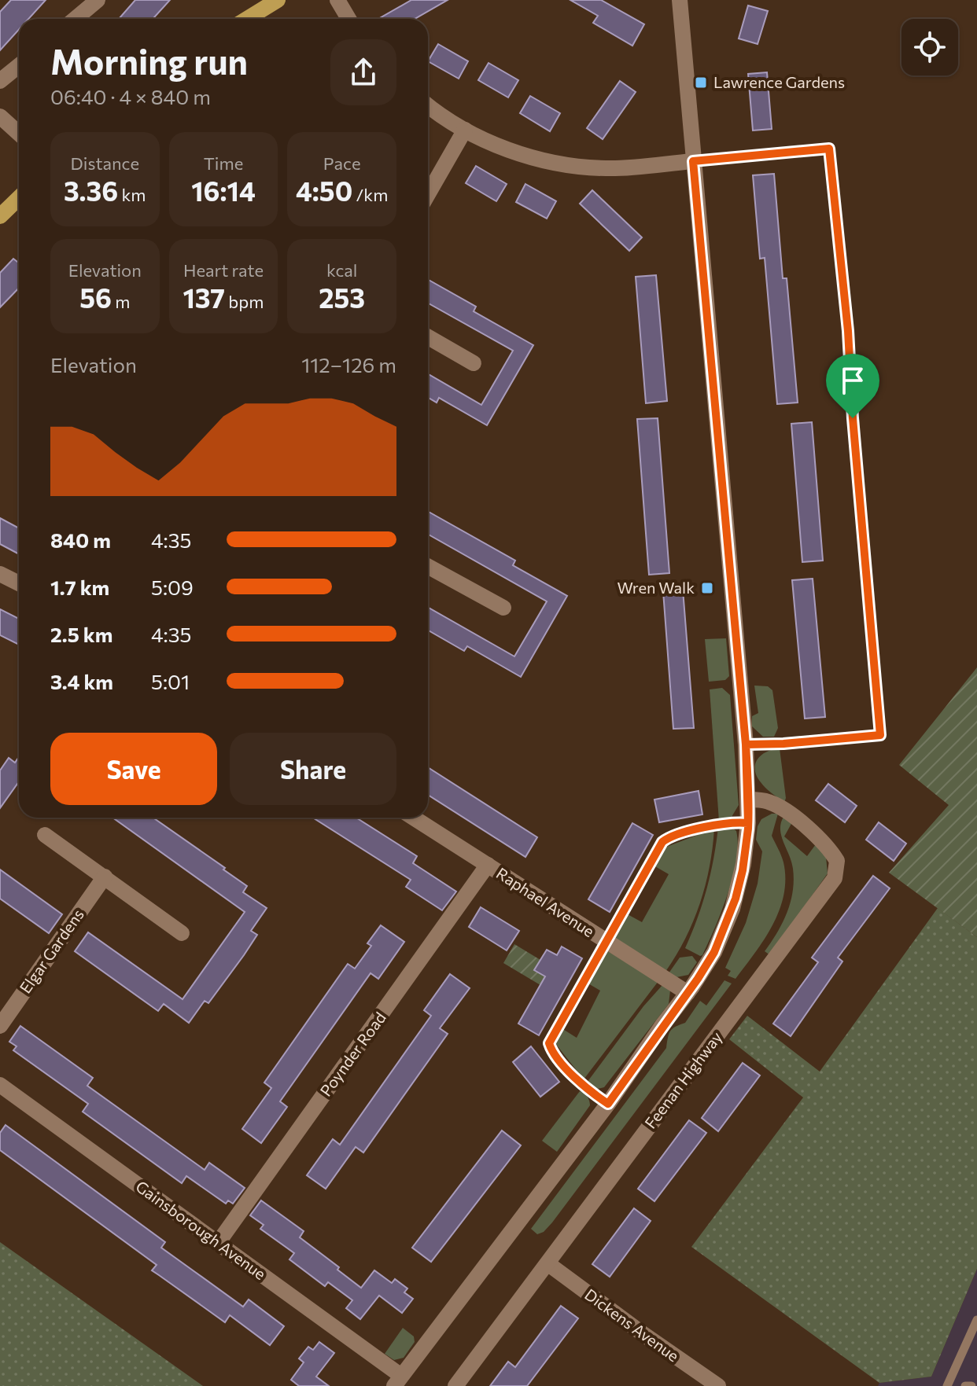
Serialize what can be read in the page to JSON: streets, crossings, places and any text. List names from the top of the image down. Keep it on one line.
{"streets":{"street":["Raphael Avenue","Elgar Gardens","Poynder Road","Feenan Highway","Gainsborough Avenue","Dickens Avenue"]},"crossings":[["Raphael Avenue","Poynder Road"],["Poynder Road","Gainsborough Avenue"],["Feenan Highway","Dickens Avenue"]],"places":{"transit":["Lawrence Gardens","Wren Walk"]},"page":{"heading":["Morning run","06:40 · 4 × 840 m"],"stats":[["Distance","3.36 km"],["Time","16:14"],["Pace","4:50 /km"],["Elevation","56 m"],["Heart rate","137 bpm"],["kcal","253"]],"chart":["Elevation","112–126 m"],"list":[{"name":"840 m","note":"4:35"},{"name":"1.7 km","note":"5:09"},{"name":"2.5 km","note":"4:35"},{"name":"3.4 km","note":"5:01"}],"buttons":["Save","Share"]}}
